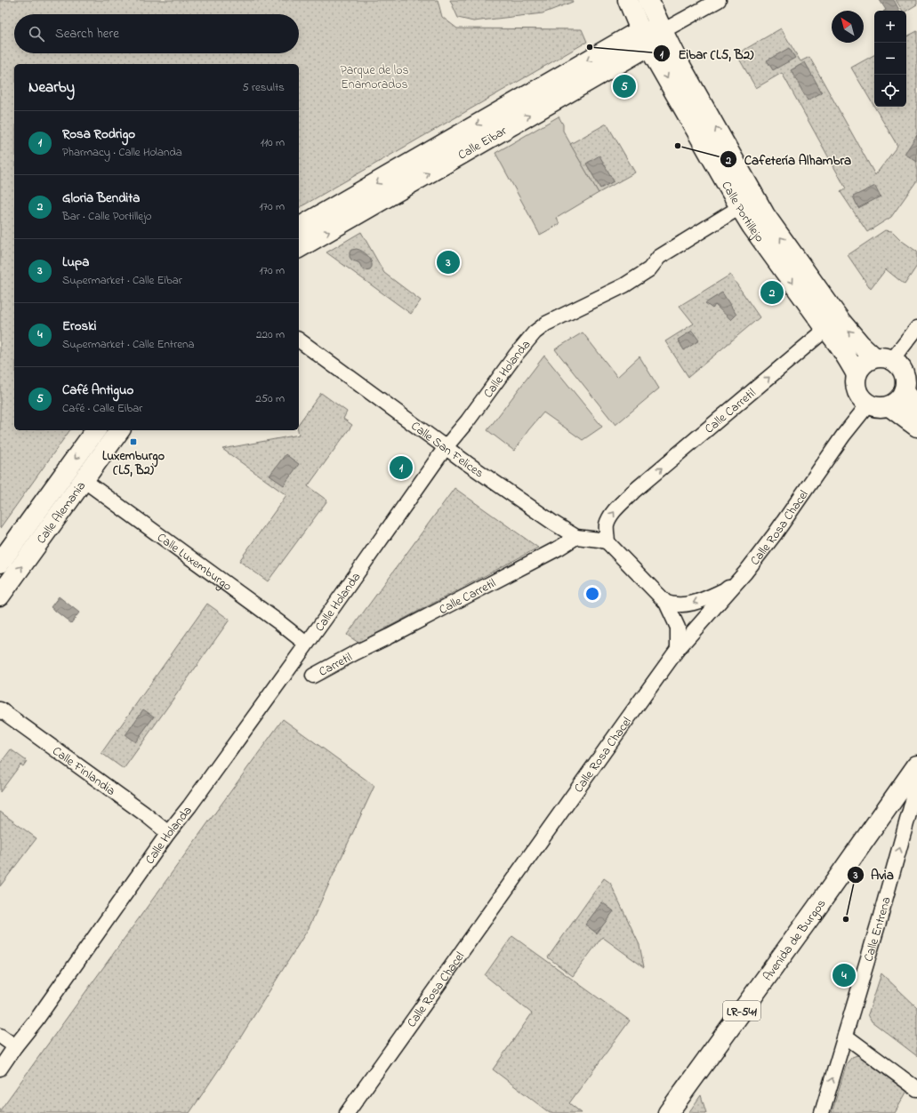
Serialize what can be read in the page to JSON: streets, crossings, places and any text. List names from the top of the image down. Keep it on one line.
{"streets":{"main road":["Calle Eibar","Calle Portillejo","Calle Alemania","Avenida de Burgos","LR-541"],"street":["Calle Holanda","Calle Carretil","Calle San Felices","Calle Rosa Chacel","Calle Luxemburgo","Carretil","Calle Finlandia","Calle Entrena"]},"crossings":[["Calle Eibar","Calle Portillejo"],["Calle Portillejo","Calle Holanda"],["Calle Portillejo","Calle Carretil"],["Calle Portillejo","Calle Rosa Chacel"],["Calle Holanda","Calle San Felices"],["Calle Holanda","Calle Luxemburgo"],["Calle Holanda","Calle Finlandia"],["Calle Carretil","Calle San Felices"],["Calle Carretil","Carretil"],["Calle Alemania","Calle Luxemburgo"]],"one_way":["Calle Carretil","Calle Entrena"],"parks":["Parque de los Enamorados"],"places":{"other":["Eibar (L5, B2)","Cafetería Alhambra","Avia"],"transit":["Luxemburgo (L5, B2)"]},"north":"top left","page":{"map_buttons":["+","−"],"search":"Search here","heading":["Nearby","5 results"],"pins":["5","3","2","1","4"],"list":[{"mark":"1","name":"Rosa Rodrigo","note":"Pharmacy · Calle Holanda","value":"110 m"},{"mark":"2","name":"Gloria Bendita","note":"Bar · Calle Portillejo","value":"170 m"},{"mark":"3","name":"Lupa","note":"Supermarket · Calle Eibar","value":"170 m"},{"mark":"4","name":"Eroski","note":"Supermarket · Calle Entrena","value":"220 m"},{"mark":"5","name":"Café Antiguo","note":"Café · Calle Eibar","value":"250 m"}]}}
